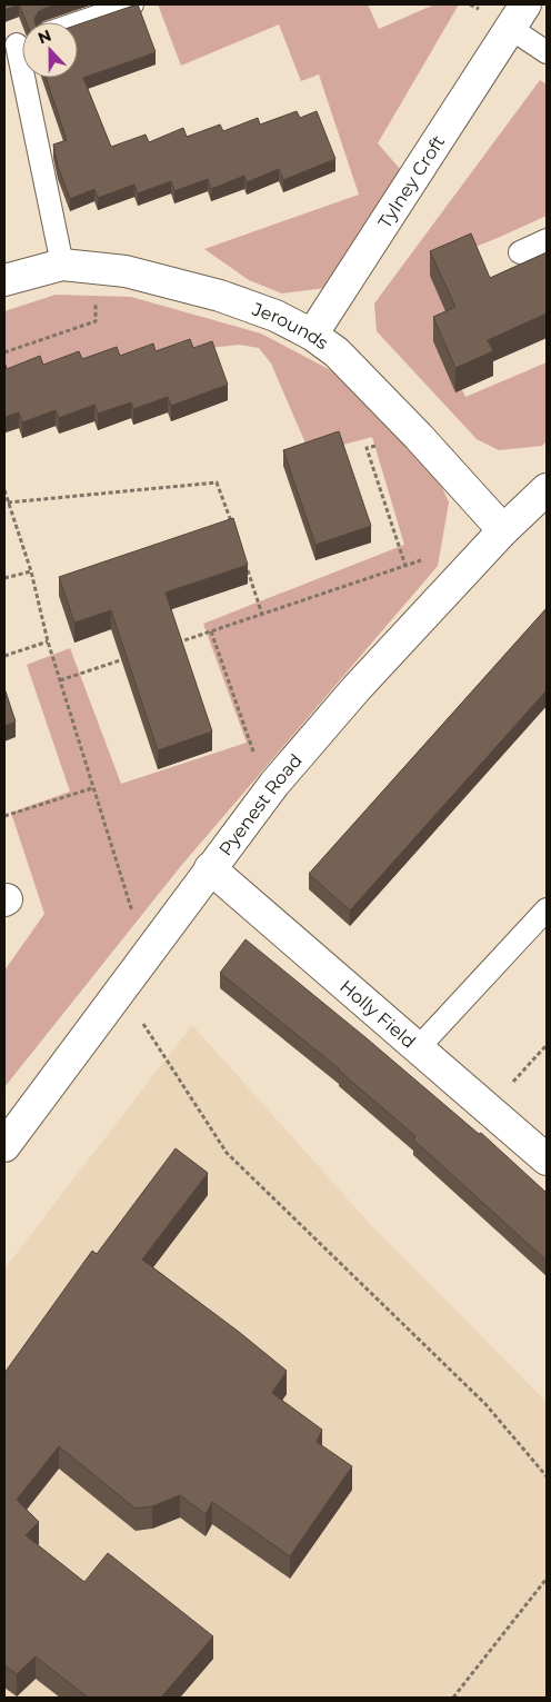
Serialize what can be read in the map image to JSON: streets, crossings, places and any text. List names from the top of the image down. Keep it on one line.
{"streets":{"street":["Tylney Croft","Jerounds","Pyenest Road","Holly Field"]},"crossings":[["Tylney Croft","Jerounds"],["Jerounds","Pyenest Road"],["Pyenest Road","Holly Field"]],"north":"top"}
